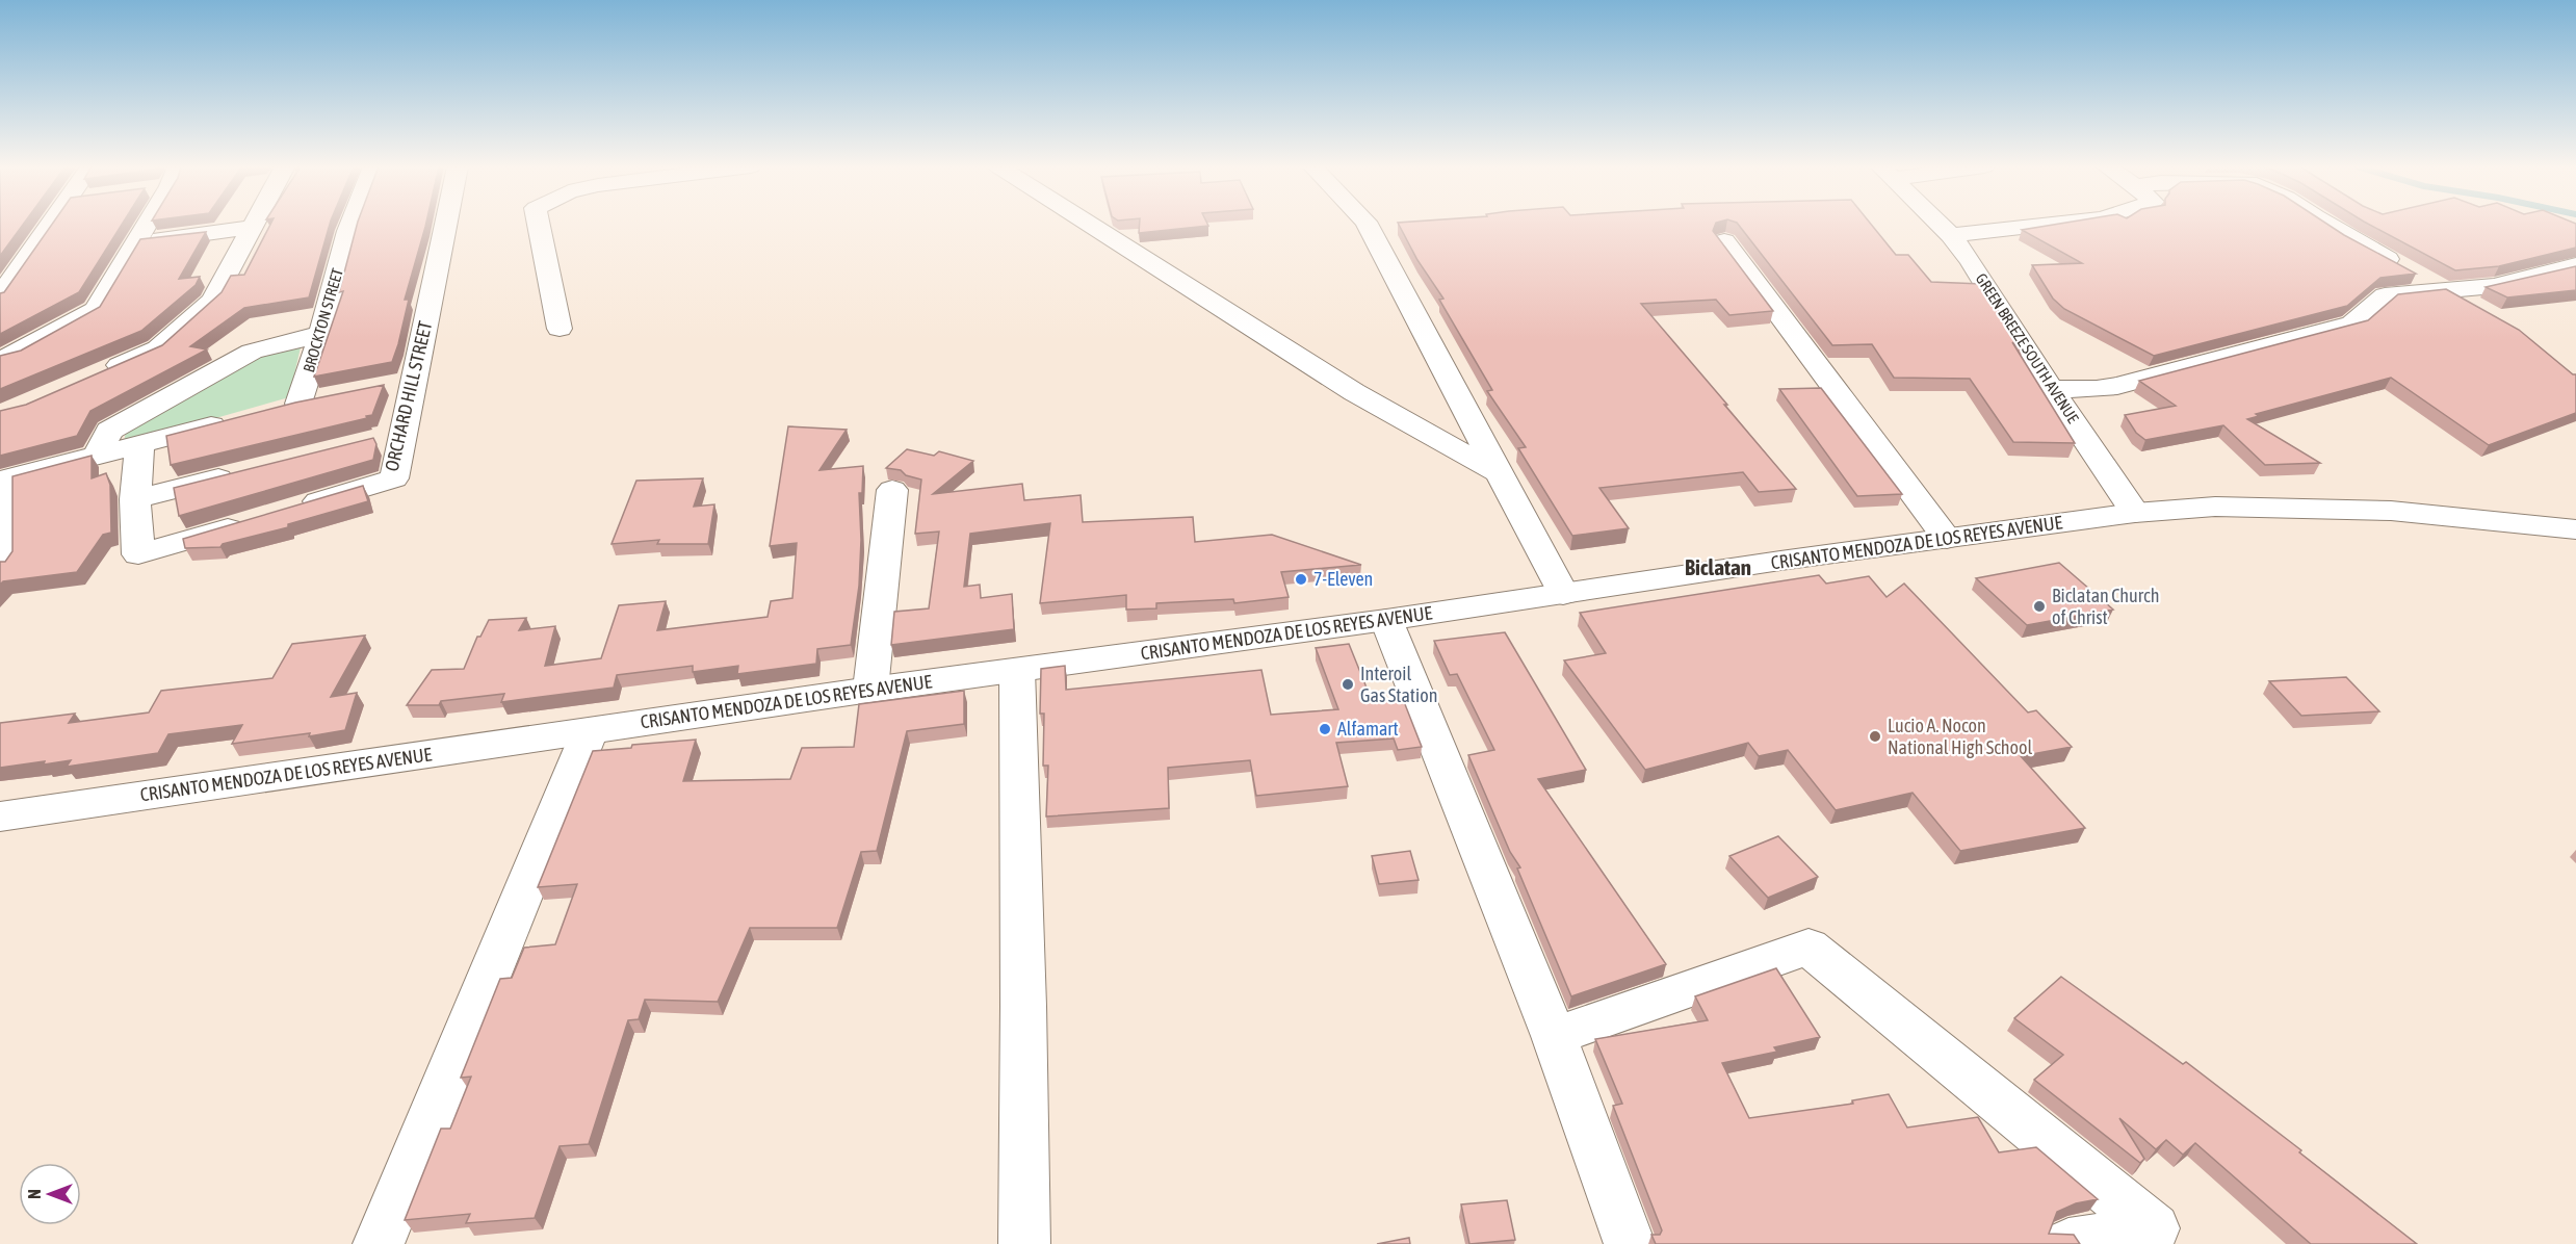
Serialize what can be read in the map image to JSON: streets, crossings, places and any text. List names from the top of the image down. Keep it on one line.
{"streets":{"street":["BROCKTON STREET","GREEN BREEZE SOUTH AVENUE","ORCHARD HILL STREET","CRISANTO MENDOZA DE LOS REYES AVENUE"]},"crossings":[["GREEN BREEZE SOUTH AVENUE","CRISANTO MENDOZA DE LOS REYES AVENUE"]],"districts":["Biclatan"],"places":["7-Eleven","Biclatan Church of Christ","Interoil Gas Station","Alfamart","Lucio A. Nocon National High School"],"north":"left"}
